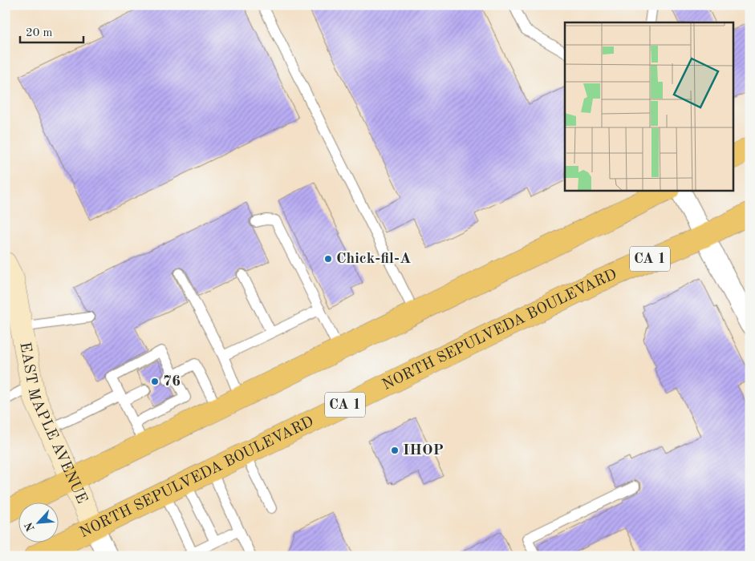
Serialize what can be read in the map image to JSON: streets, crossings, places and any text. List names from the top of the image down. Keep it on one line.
{"streets":{"highway":["CA 1","NORTH SEPULVEDA BOULEVARD"],"street":["EAST MAPLE AVENUE"]},"crossings":[["NORTH SEPULVEDA BOULEVARD","EAST MAPLE AVENUE"]],"places":["Chick-fil-A","76","IHOP"],"scale_bar":"20 m","north":"bottom left"}
